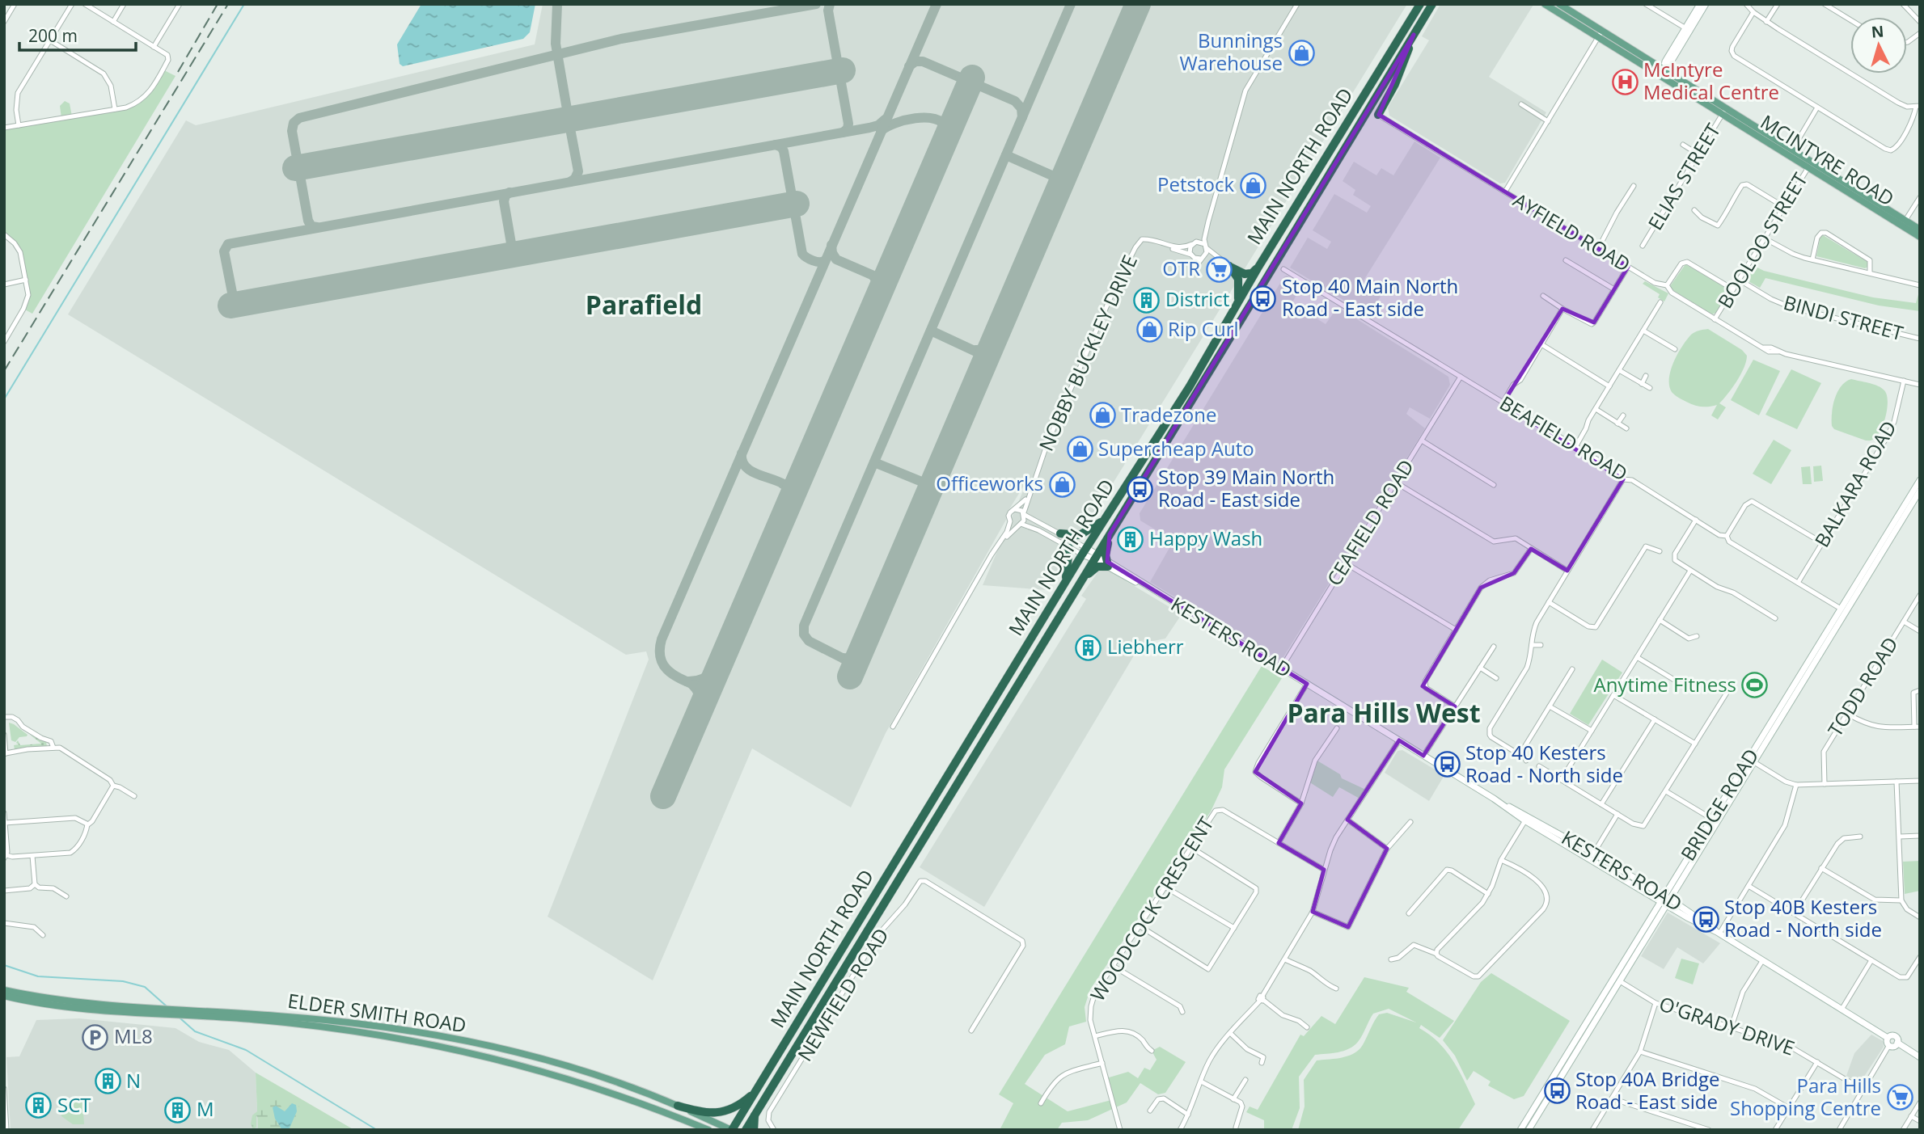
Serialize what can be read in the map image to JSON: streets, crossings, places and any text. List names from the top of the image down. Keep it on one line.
{"streets":{"highway":["MAIN NORTH ROAD"],"main road":["MCINTYRE ROAD","KESTERS ROAD","BRIDGE ROAD","ELDER SMITH ROAD"],"street":["ELIAS STREET","AYFIELD ROAD","BOOLOO STREET","BINDI STREET","NOBBY BUCKLEY DRIVE","BEAFIELD ROAD","BALKARA ROAD","CEAFIELD ROAD","TODD ROAD","WOODCOCK CRESCENT","NEWFIELD ROAD","O'GRADY DRIVE"]},"crossings":[["MCINTYRE ROAD","ELIAS STREET"],["MCINTYRE ROAD","BOOLOO STREET"],["MAIN NORTH ROAD","KESTERS ROAD"],["MAIN NORTH ROAD","ELDER SMITH ROAD"],["AYFIELD ROAD","BOOLOO STREET"],["AYFIELD ROAD","BALKARA ROAD"],["BOOLOO STREET","BINDI STREET"],["NOBBY BUCKLEY DRIVE","KESTERS ROAD"],["BEAFIELD ROAD","BALKARA ROAD"],["BEAFIELD ROAD","CEAFIELD ROAD"],["BEAFIELD ROAD","BRIDGE ROAD"],["CEAFIELD ROAD","KESTERS ROAD"],["KESTERS ROAD","BRIDGE ROAD"],["BRIDGE ROAD","O'GRADY DRIVE"]],"districts":["Parafield","Para Hills West"],"places":{"shop":["Bunnings Warehouse","Petstock","Rip Curl","Tradezone","Supercheap Auto","Officeworks"],"hospital":["McIntyre Medical Centre"],"supermarket":["OTR","Para Hills Shopping Centre"],"bus stop":["Stop 40 Main North Road - East side","Stop 39 Main North Road - East side","Stop 40 Kesters Road - North side","Stop 40B Kesters Road - North side","Stop 40A Bridge Road - East side"],"building":["District","Happy Wash","Liebherr","N","SCT","M"],"sports":["Anytime Fitness"],"parking":["ML8"]},"scale_bar":"200 m","north":"top"}
